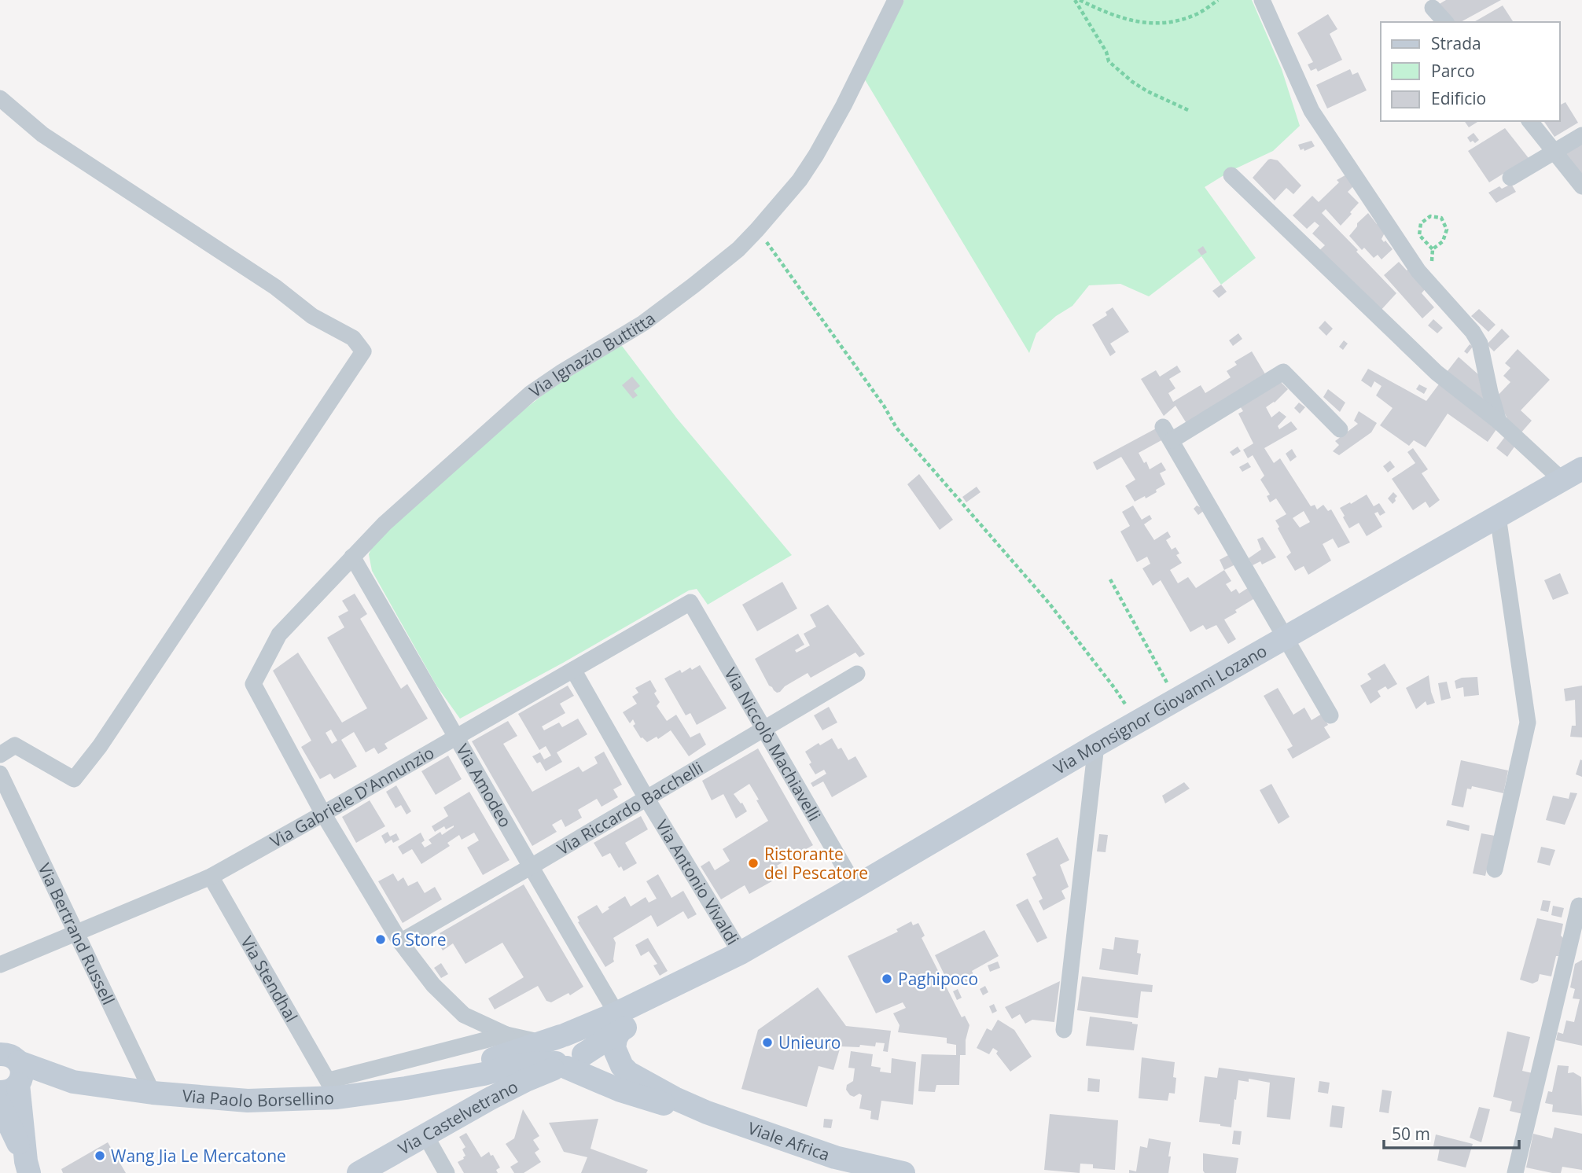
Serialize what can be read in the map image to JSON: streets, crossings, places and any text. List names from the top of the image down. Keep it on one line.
{"streets":{"main road":["Via Monsignor Giovanni Lozano","Via Paolo Borsellino","Via Castelvetrano","Viale Africa"],"street":["Via Ignazio Buttitta","Via Niccolò Machiavelli","Via Amodeo","Via Gabriele D'Annunzio","Via Riccardo Bacchelli","Via Antonio Vivaldi","Via Bertrand Russell","Via Stendhal"]},"crossings":[["Via Ignazio Buttitta","Via Amodeo"],["Via Ignazio Buttitta","Via Gabriele D'Annunzio"],["Via Monsignor Giovanni Lozano","Via Niccolò Machiavelli"],["Via Monsignor Giovanni Lozano","Via Amodeo"],["Via Monsignor Giovanni Lozano","Via Antonio Vivaldi"],["Via Monsignor Giovanni Lozano","Via Paolo Borsellino"],["Via Monsignor Giovanni Lozano","Via Castelvetrano"],["Via Niccolò Machiavelli","Via Gabriele D'Annunzio"],["Via Niccolò Machiavelli","Via Riccardo Bacchelli"],["Via Amodeo","Via Gabriele D'Annunzio"],["Via Amodeo","Via Riccardo Bacchelli"],["Via Gabriele D'Annunzio","Via Antonio Vivaldi"],["Via Gabriele D'Annunzio","Via Bertrand Russell"],["Via Gabriele D'Annunzio","Via Stendhal"],["Via Riccardo Bacchelli","Via Antonio Vivaldi"],["Via Bertrand Russell","Via Paolo Borsellino"],["Via Stendhal","Via Paolo Borsellino"],["Via Paolo Borsellino","Via Castelvetrano"]],"places":["Ristorante del Pescatore","6 Store","Paghipoco","Unieuro","Wang Jia Le Mercatone"],"legend":["Strada","Parco","Edificio"],"scale_bar":"50 m"}
